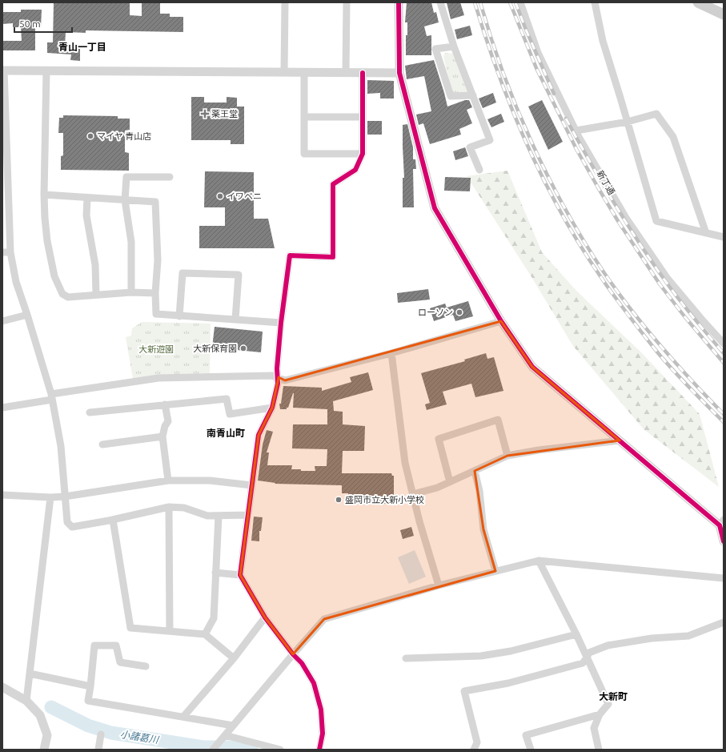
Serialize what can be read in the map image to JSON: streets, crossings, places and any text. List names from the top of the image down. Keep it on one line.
{"streets":{"street":["新丁通"]},"districts":["青山一丁目","南青山町","大新町"],"water":["小諸葛川"],"parks":["大新遊園"],"places":{"health":["薬王堂"],"other":["マイヤ 青山店","イワベニ","ローソン","大新保育園","盛岡市立大新小学校"]},"scale_bar":"50 m"}
